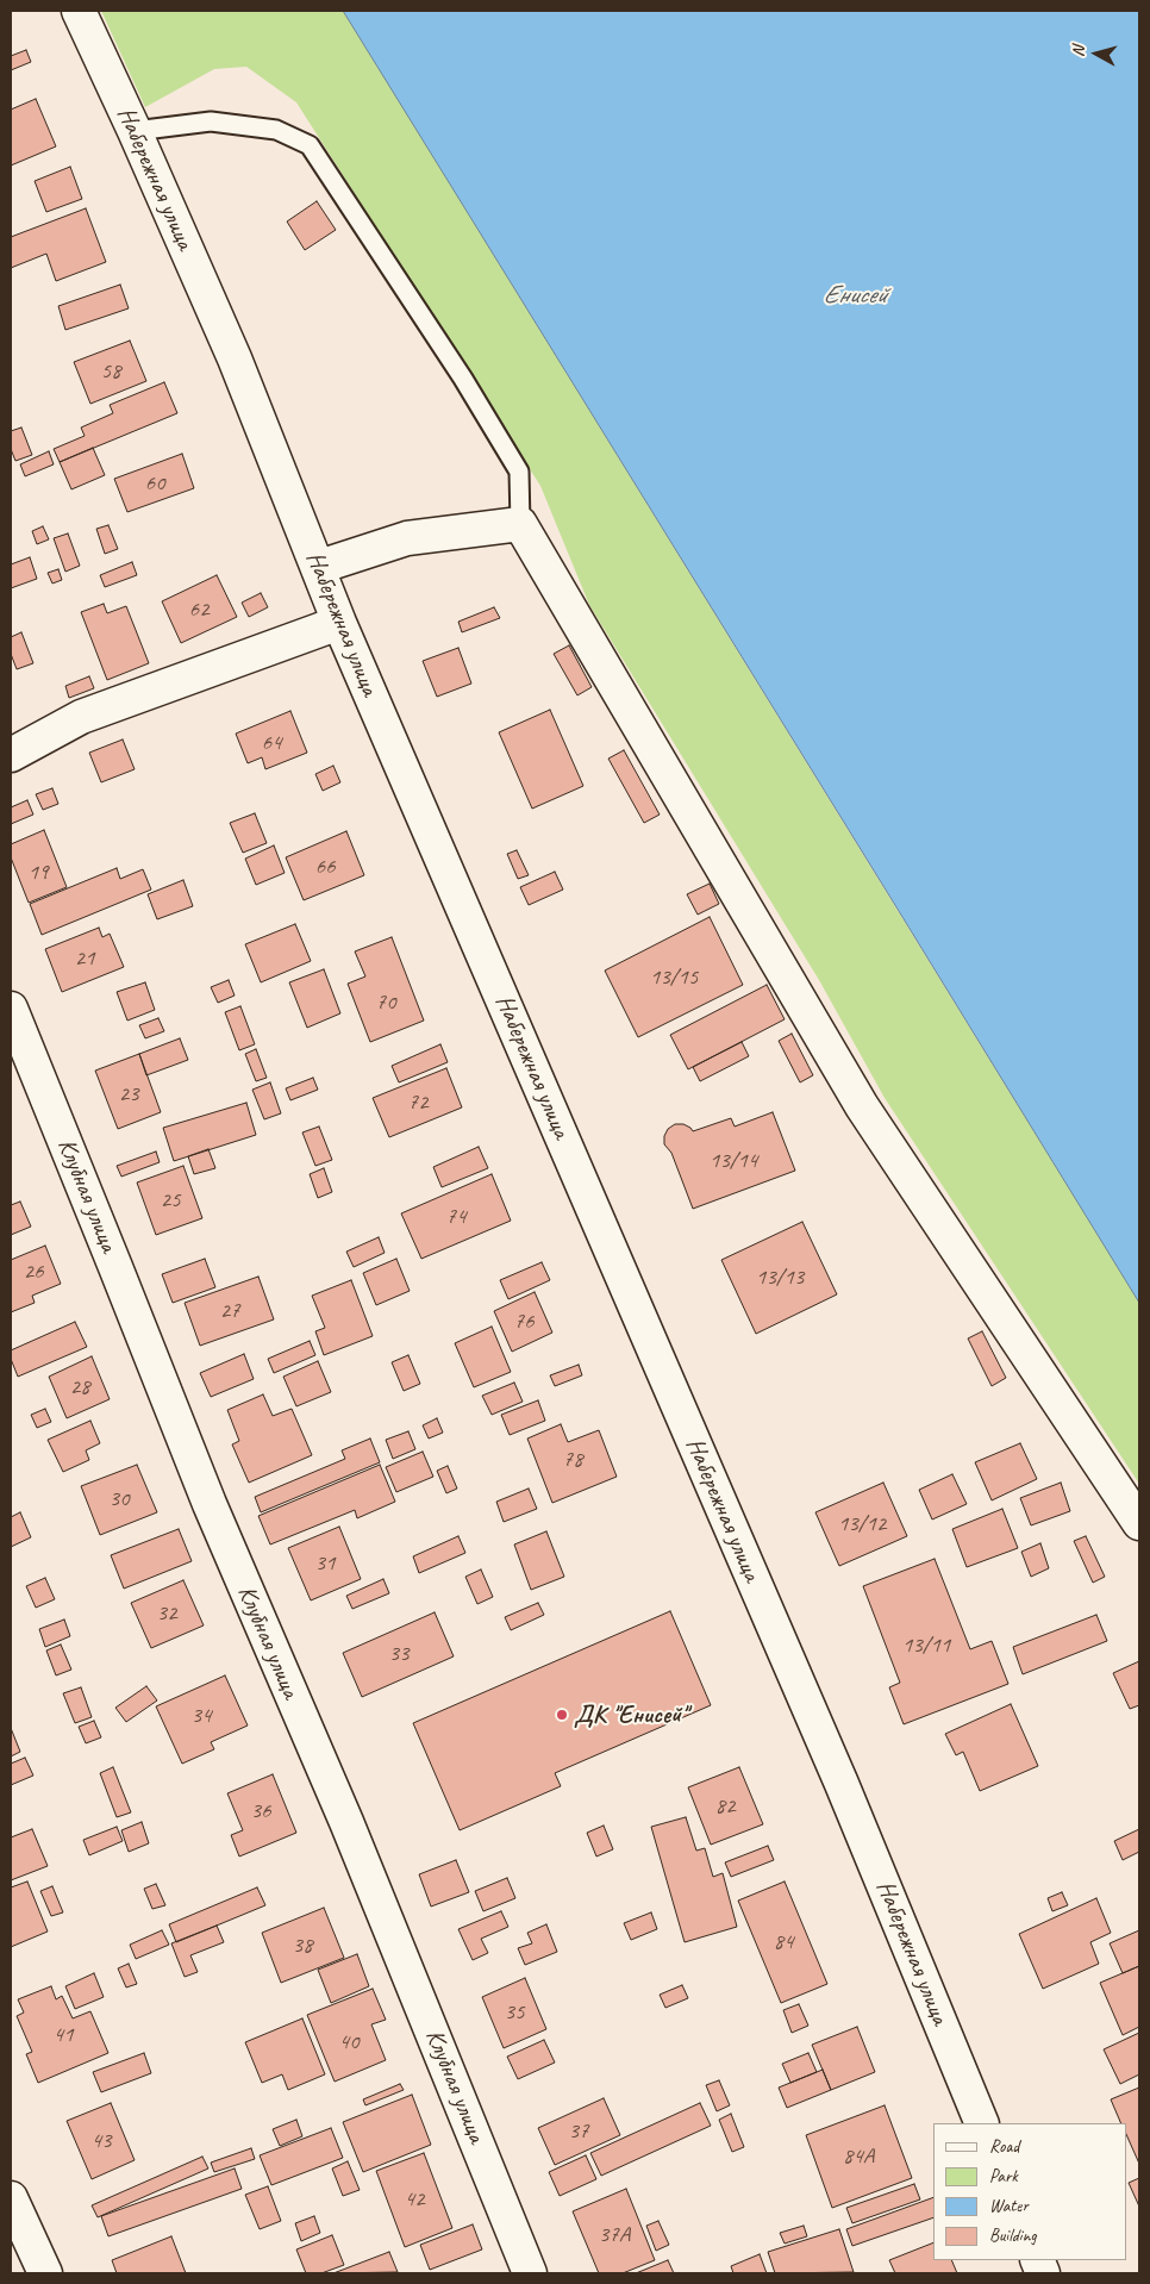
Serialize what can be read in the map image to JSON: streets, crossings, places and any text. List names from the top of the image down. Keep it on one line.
{"streets":{"street":["Набережная улица","Клубная улица"]},"water":["Енисей"],"places":["ДК \"Енисей\""],"house_numbers":["58","60","62","64","66","19","21","13/15","70","23","72","13/14","25","74","26","13/13","27","76","28","78","30","13/12","31","32","13/11","33","34","82","36","84","38","35","41","40","37","43","84А","42","37А"],"legend":["Road","Park","Water","Building"],"north":"left"}
